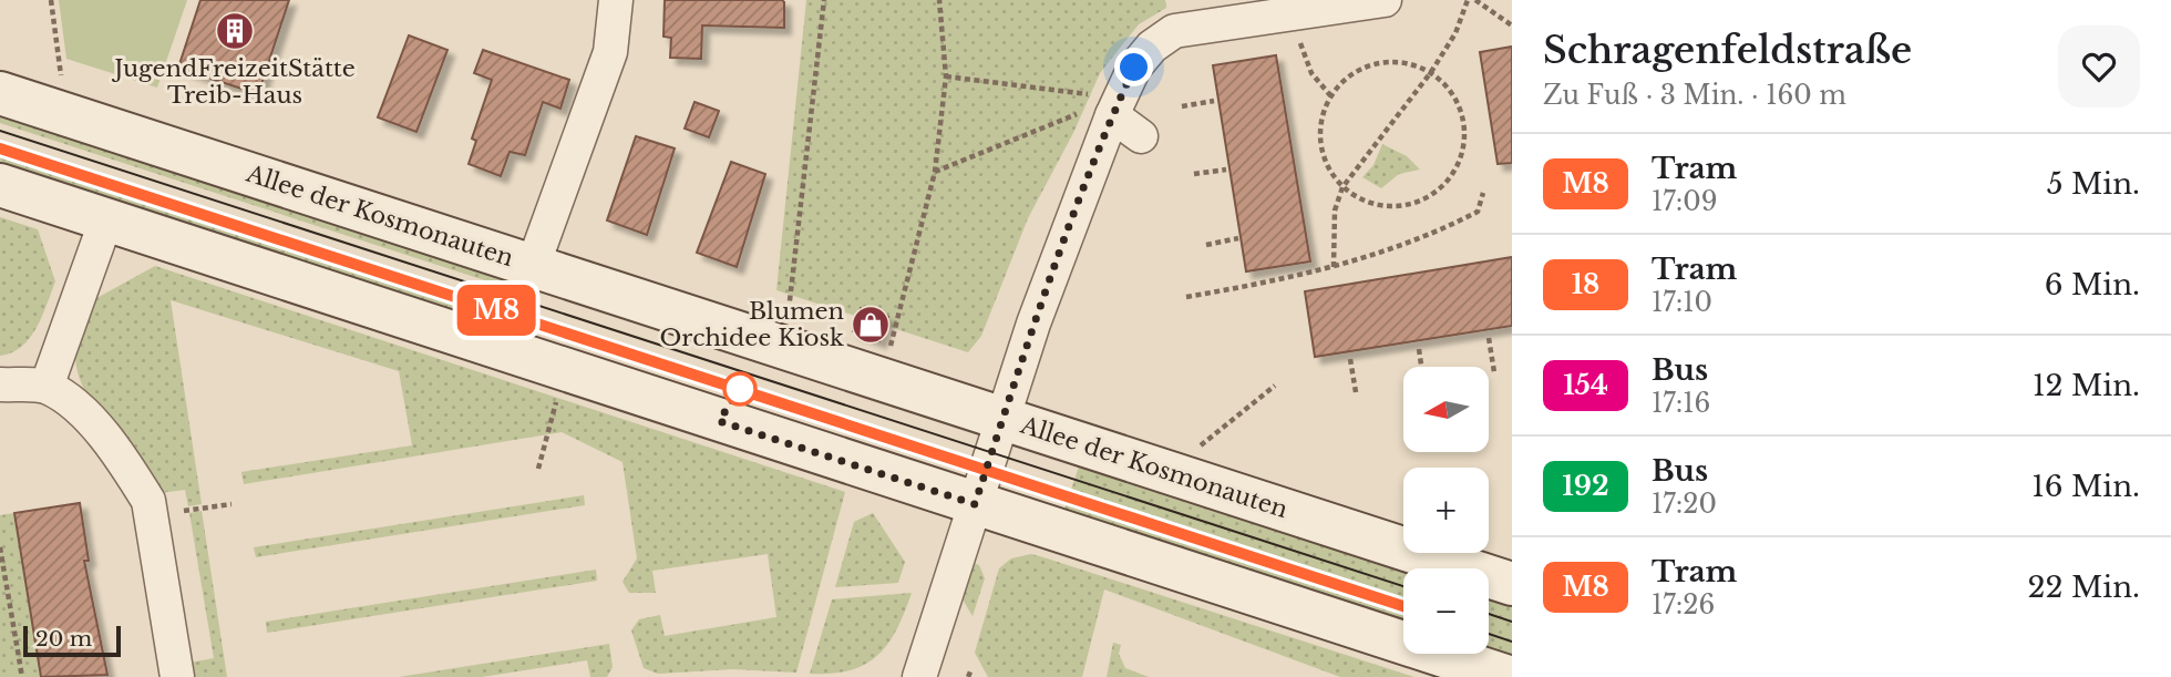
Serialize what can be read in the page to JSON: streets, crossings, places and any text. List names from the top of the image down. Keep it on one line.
{"streets":{"main road":["Allee der Kosmonauten"]},"places":{"building":["JugendFreizeitStätte Treib-Haus"],"shop":["Blumen Orchidee Kiosk"]},"lines":["tram line M8"],"scale_bar":"20 m","north":"left","page":{"on_map":"M8","heading":["Schragenfeldstraße","Zu Fuß · 3 Min. · 160 m"],"list":[{"mark":"M8","name":"Tram","note":"17:09","value":"5 Min."},{"mark":"18","name":"Tram","note":"17:10","value":"6 Min."},{"mark":"154","name":"Bus","note":"17:16","value":"12 Min."},{"mark":"192","name":"Bus","note":"17:20","value":"16 Min."},{"mark":"M8","name":"Tram","note":"17:26","value":"22 Min."}],"map_buttons":["+","−"],"scale":"20 m"}}
